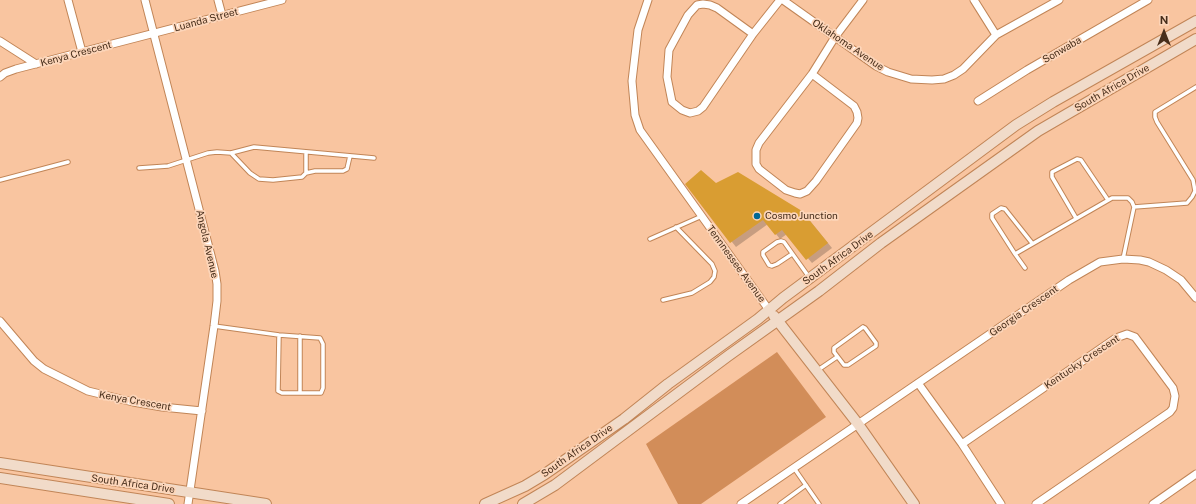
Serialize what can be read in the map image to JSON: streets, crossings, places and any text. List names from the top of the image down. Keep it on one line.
{"streets":{"street":["Luanda Street","Oklahoma Avenue","Sonwaba","Kenya Crescent","South Africa Drive","Angola Avenue","Tennnessee Avenue","Georgia Crescent","Kentucky Crescent"]},"crossings":[["Luanda Street","Kenya Crescent"],["Luanda Street","Angola Avenue"],["Kenya Crescent","Angola Avenue"],["South Africa Drive","Angola Avenue"],["South Africa Drive","Tennnessee Avenue"],["Tennnessee Avenue","Georgia Crescent"]],"places":["Cosmo Junction"],"north":"top"}
